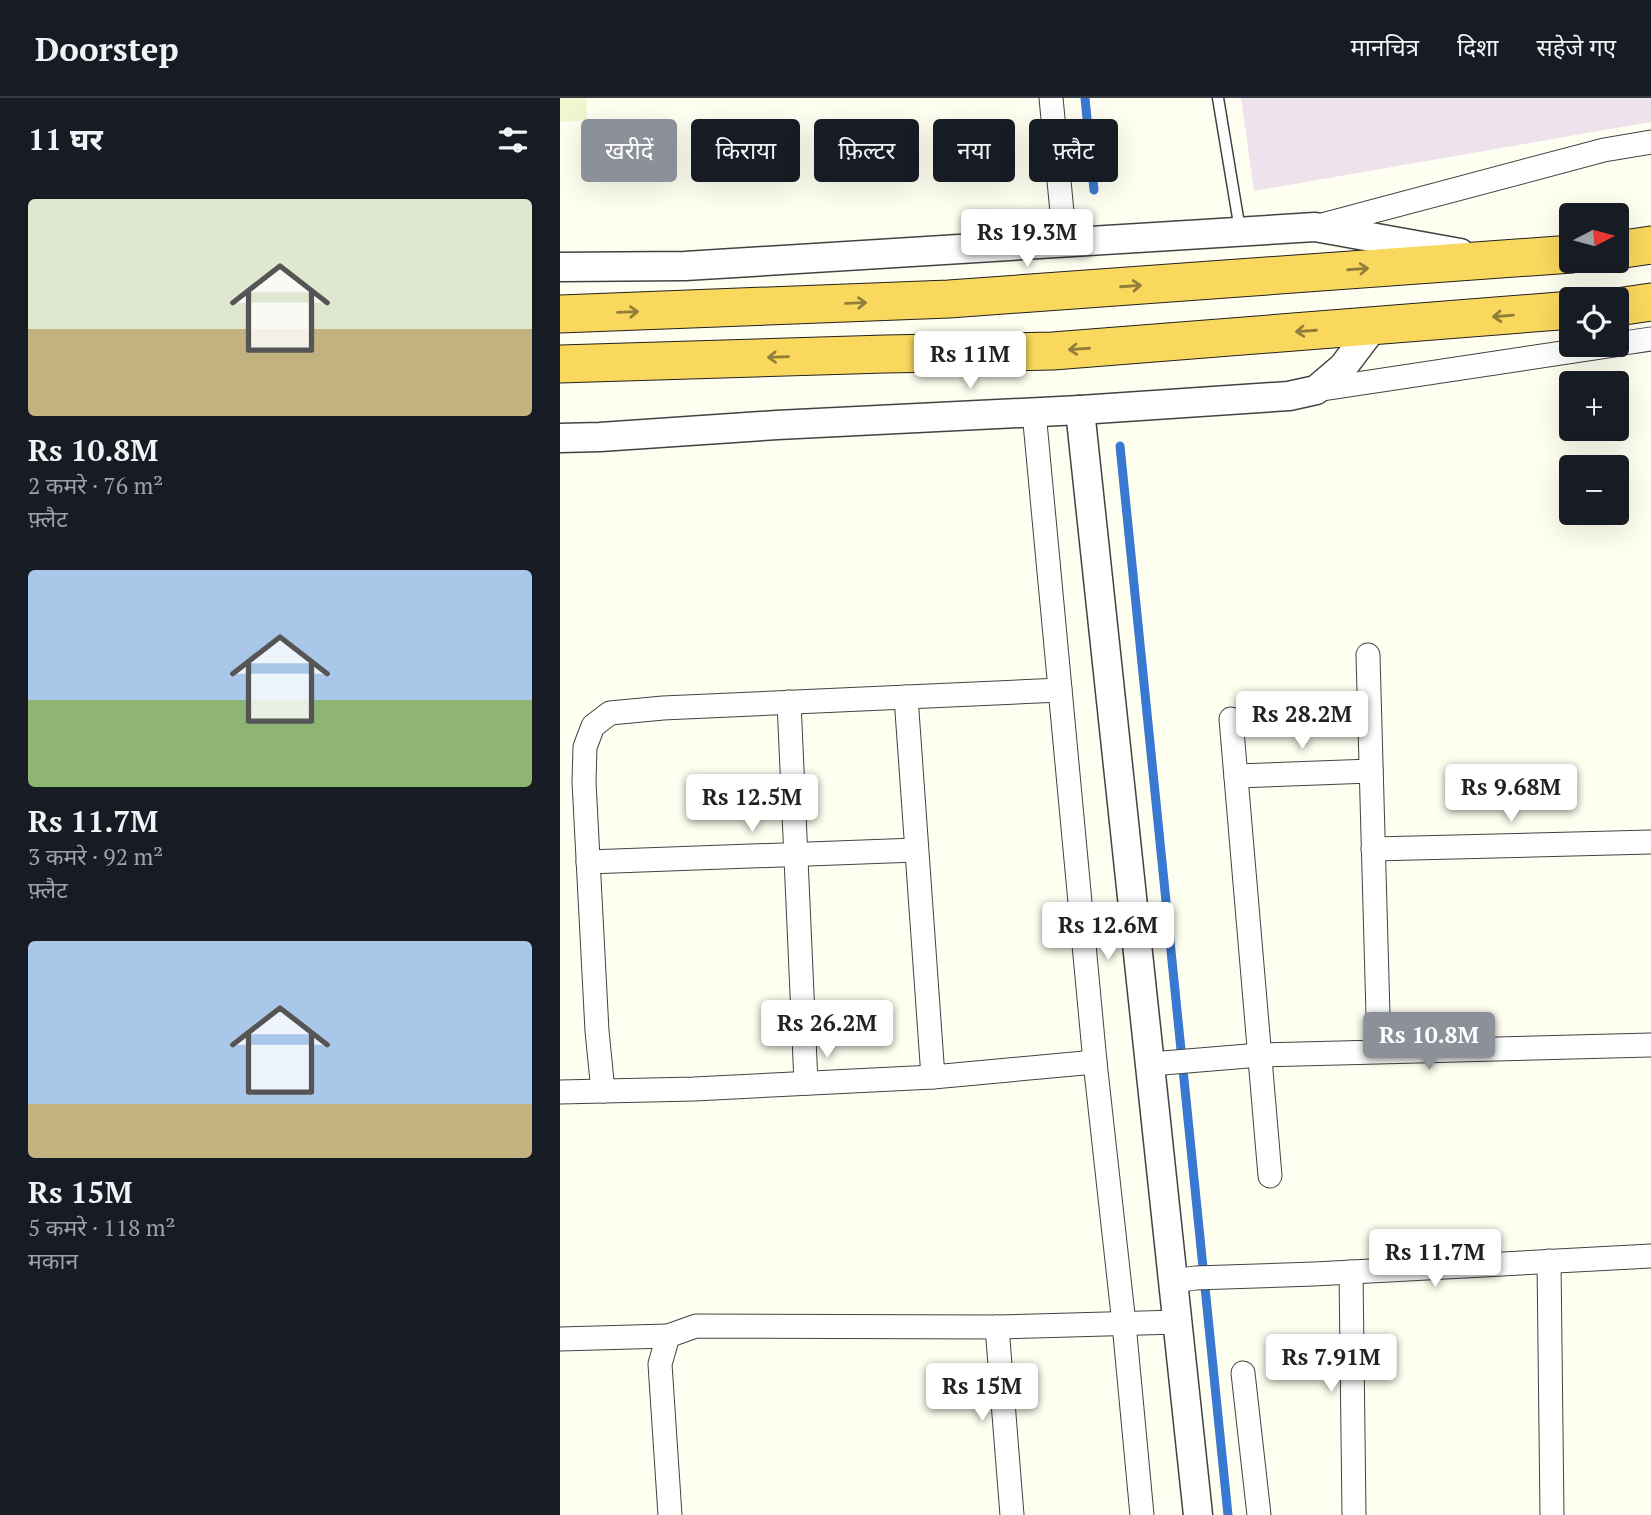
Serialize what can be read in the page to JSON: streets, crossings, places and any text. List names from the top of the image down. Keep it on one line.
{"north":"right","page":{"header":"Doorstep","nav":["मानचित्र","दिशा","सहेजे गए"],"heading":"11 घर","chip":["खरीदें","किराया","फ़िल्टर","नया","फ़्लैट"],"list":[{"name":"Rs 10.8M","note":"2 कमरे · 76 m² · फ़्लैट"},{"name":"Rs 11.7M","note":"3 कमरे · 92 m² · फ़्लैट"},{"name":"Rs 15M","note":"5 कमरे · 118 m² · मकान"}],"map_buttons":["+","−"],"price":["Rs 19.3M","Rs 11M","Rs 28.2M","Rs 9.68M","Rs 12.5M","Rs 12.6M","Rs 26.2M","Rs 10.8M","Rs 11.7M","Rs 7.91M","Rs 15M"]}}
